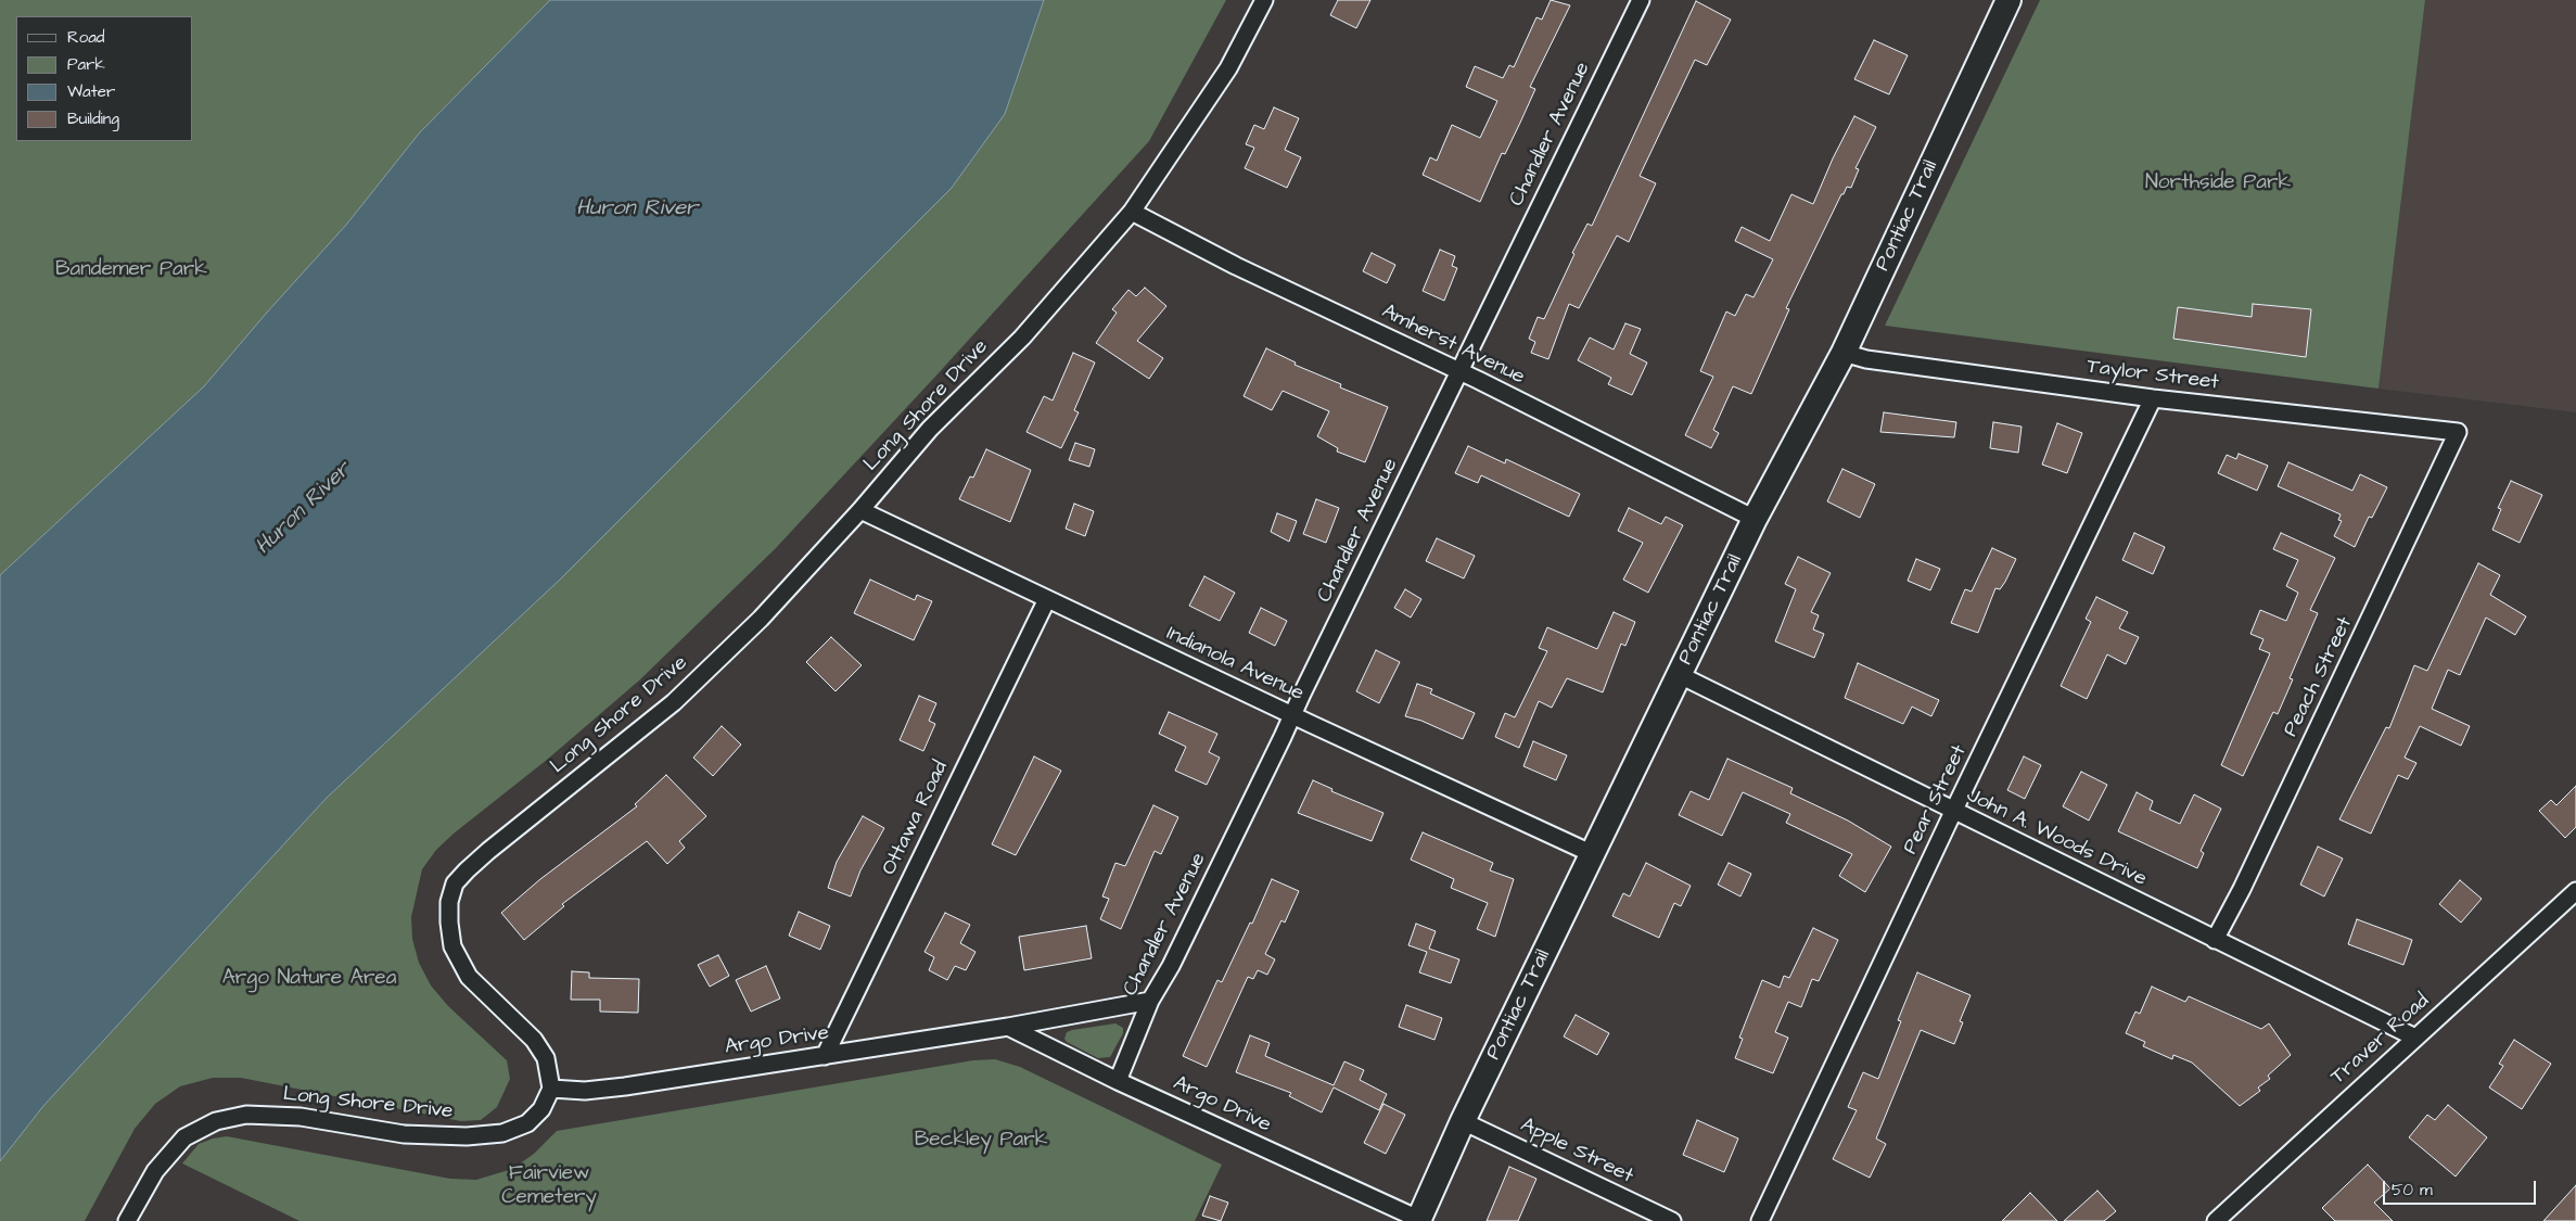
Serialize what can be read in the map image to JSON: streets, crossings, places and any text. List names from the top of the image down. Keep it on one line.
{"streets":{"main road":["Pontiac Trail"],"street":["Chandler Avenue","Amherst Avenue","Taylor Street","Long Shore Drive","Indianola Avenue","Peach Street","Pear Street","Ottawa Road","John A. Woods Drive","Traver Road","Argo Drive","Apple Street"]},"crossings":[["Chandler Avenue","Amherst Avenue"],["Chandler Avenue","Indianola Avenue"],["Chandler Avenue","Argo Drive"],["Pontiac Trail","Amherst Avenue"],["Pontiac Trail","Taylor Street"],["Pontiac Trail","Indianola Avenue"],["Pontiac Trail","John A. Woods Drive"],["Pontiac Trail","Argo Drive"],["Pontiac Trail","Apple Street"],["Amherst Avenue","Long Shore Drive"],["Taylor Street","Peach Street"],["Taylor Street","Pear Street"],["Long Shore Drive","Indianola Avenue"],["Long Shore Drive","Argo Drive"],["Indianola Avenue","Ottawa Road"],["Peach Street","John A. Woods Drive"],["Pear Street","John A. Woods Drive"],["Ottawa Road","Argo Drive"],["John A. Woods Drive","Traver Road"]],"water":["Huron River"],"parks":["Northside Park","Bandemer Park","Argo Nature Area","Beckley Park","Fairview Cemetery"],"legend":["Road","Park","Water","Building"],"scale_bar":"50 m"}
